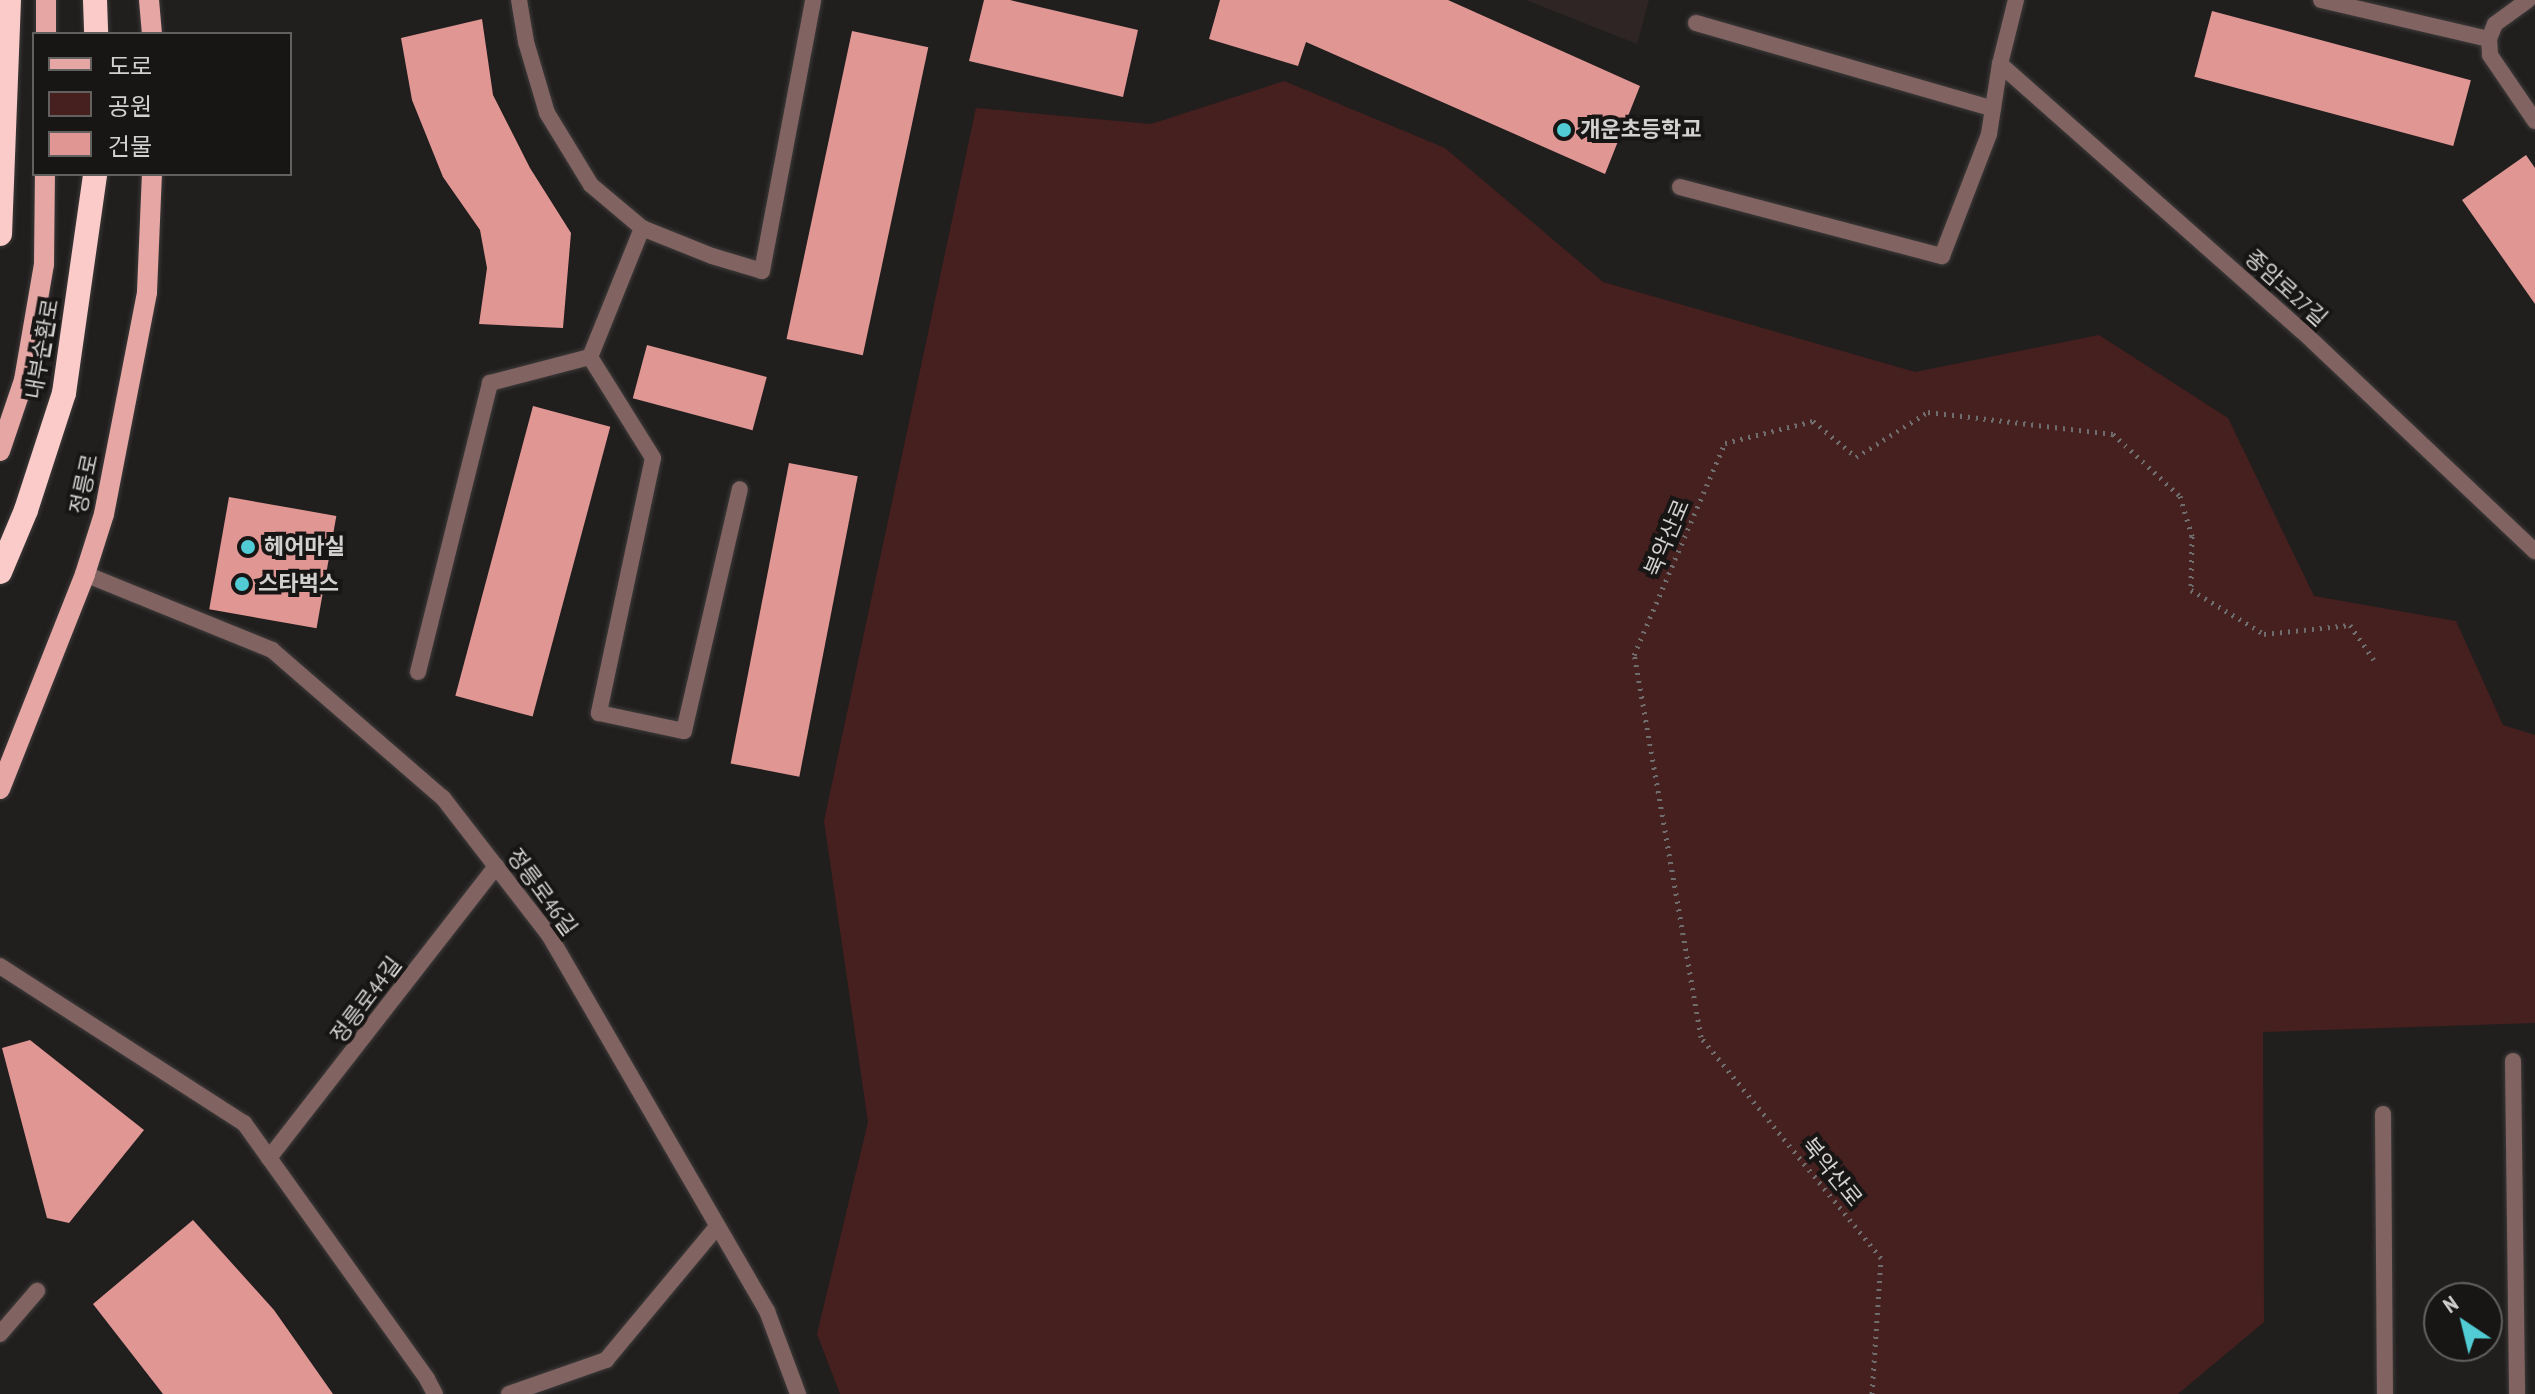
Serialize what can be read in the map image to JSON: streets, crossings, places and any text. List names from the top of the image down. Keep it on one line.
{"streets":{"highway":["내부순환로"],"main road":["정릉로"],"street":["종암로27길","정릉로46길","정릉로44길"],"path":["북악산로"]},"crossings":[["정릉로","정릉로46길"],["정릉로46길","정릉로44길"]],"places":["개운초등학교","헤어마실","스타벅스"],"legend":["도로","공원","건물"],"north":"top left"}
